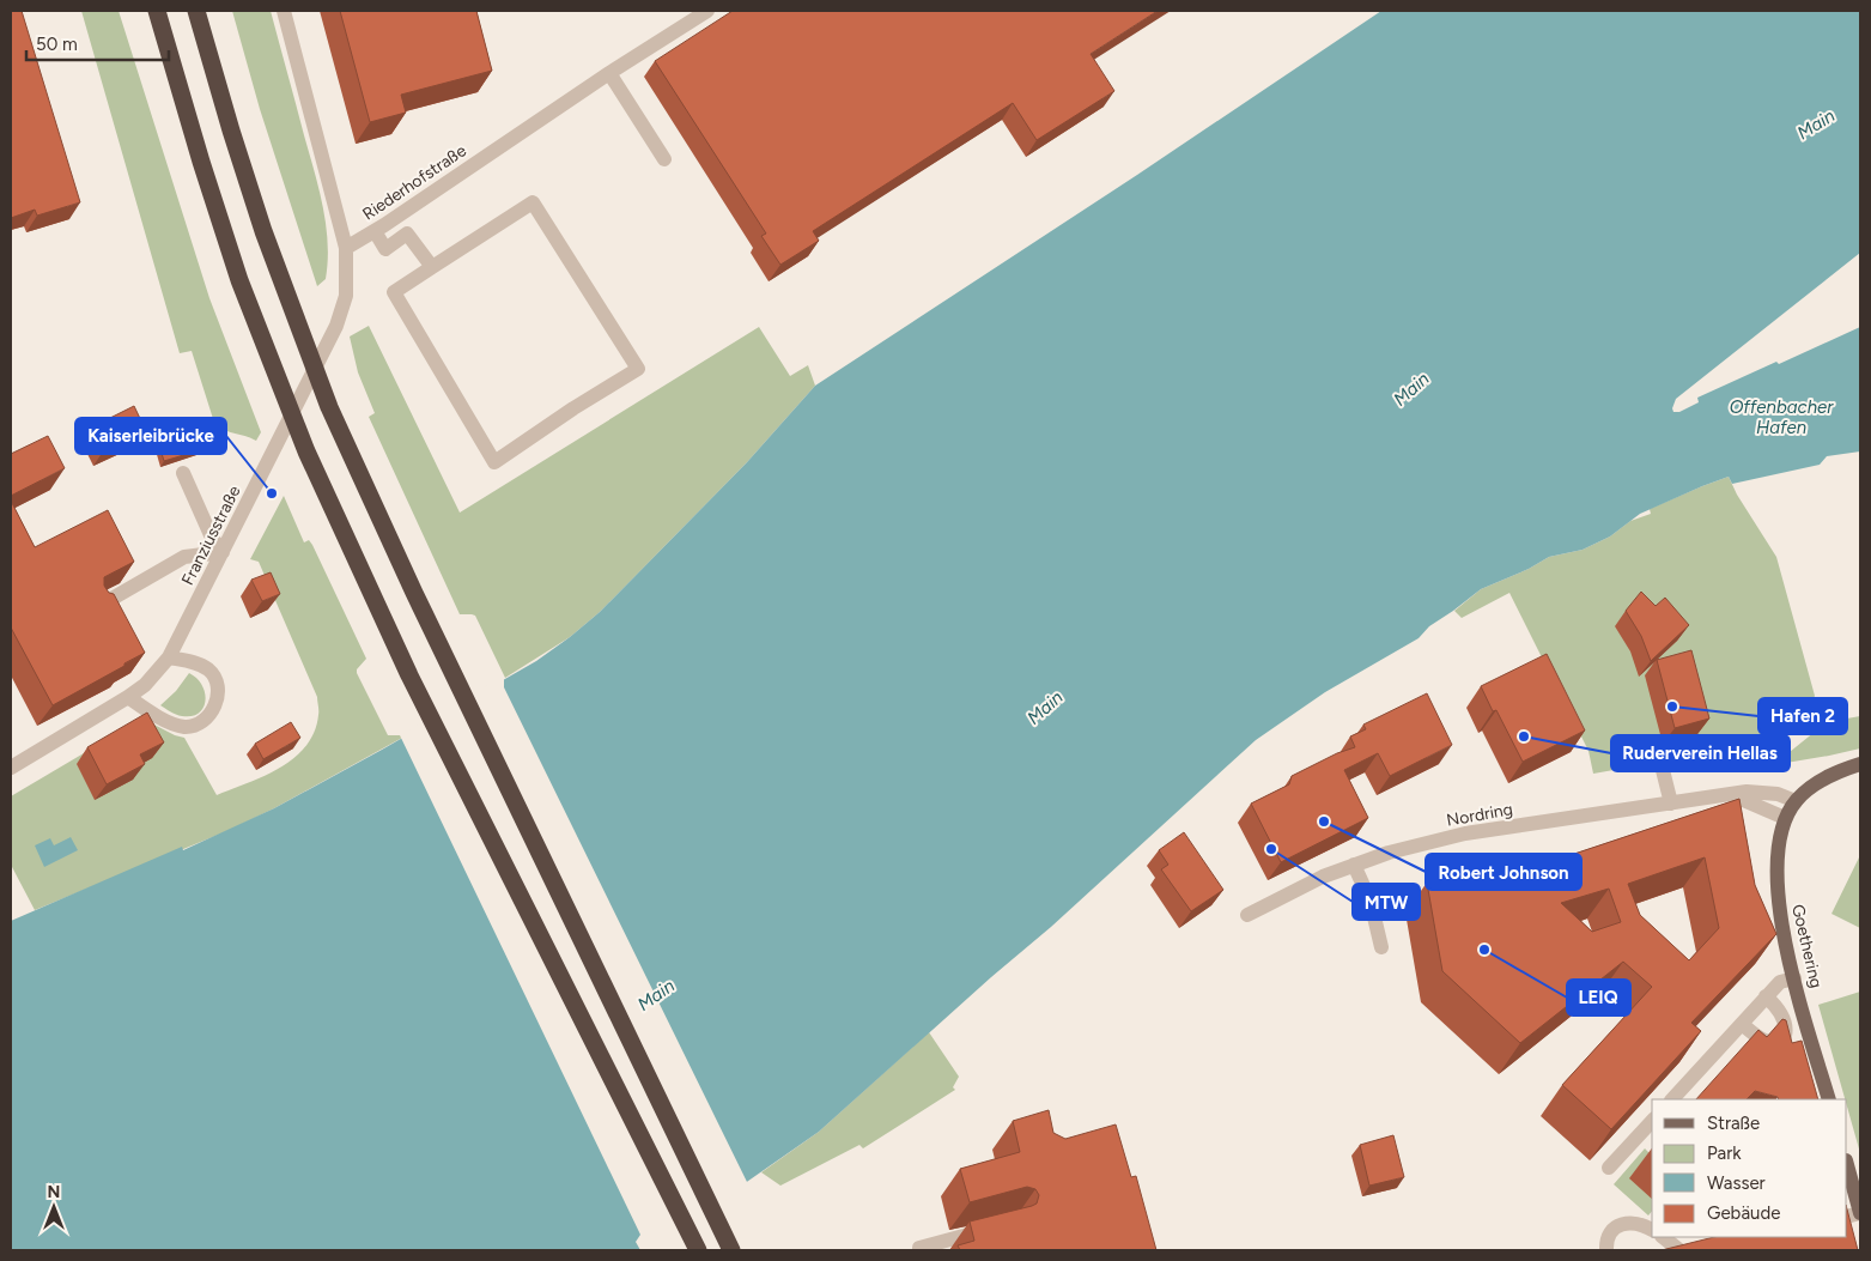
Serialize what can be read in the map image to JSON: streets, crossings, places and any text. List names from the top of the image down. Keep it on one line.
{"streets":{"main road":["Goethering"],"street":["Riederhofstraße","Franziusstraße","Nordring"]},"crossings":[["Riederhofstraße","Franziusstraße"],["Nordring","Goethering"]],"water":["Main","Offenbacher Hafen"],"places":["Kaiserleibrücke","Hafen 2","Ruderverein Hellas","Robert Johnson","MTW","LEIQ"],"legend":["Straße","Park","Wasser","Gebäude"],"scale_bar":"50 m","north":"top"}
